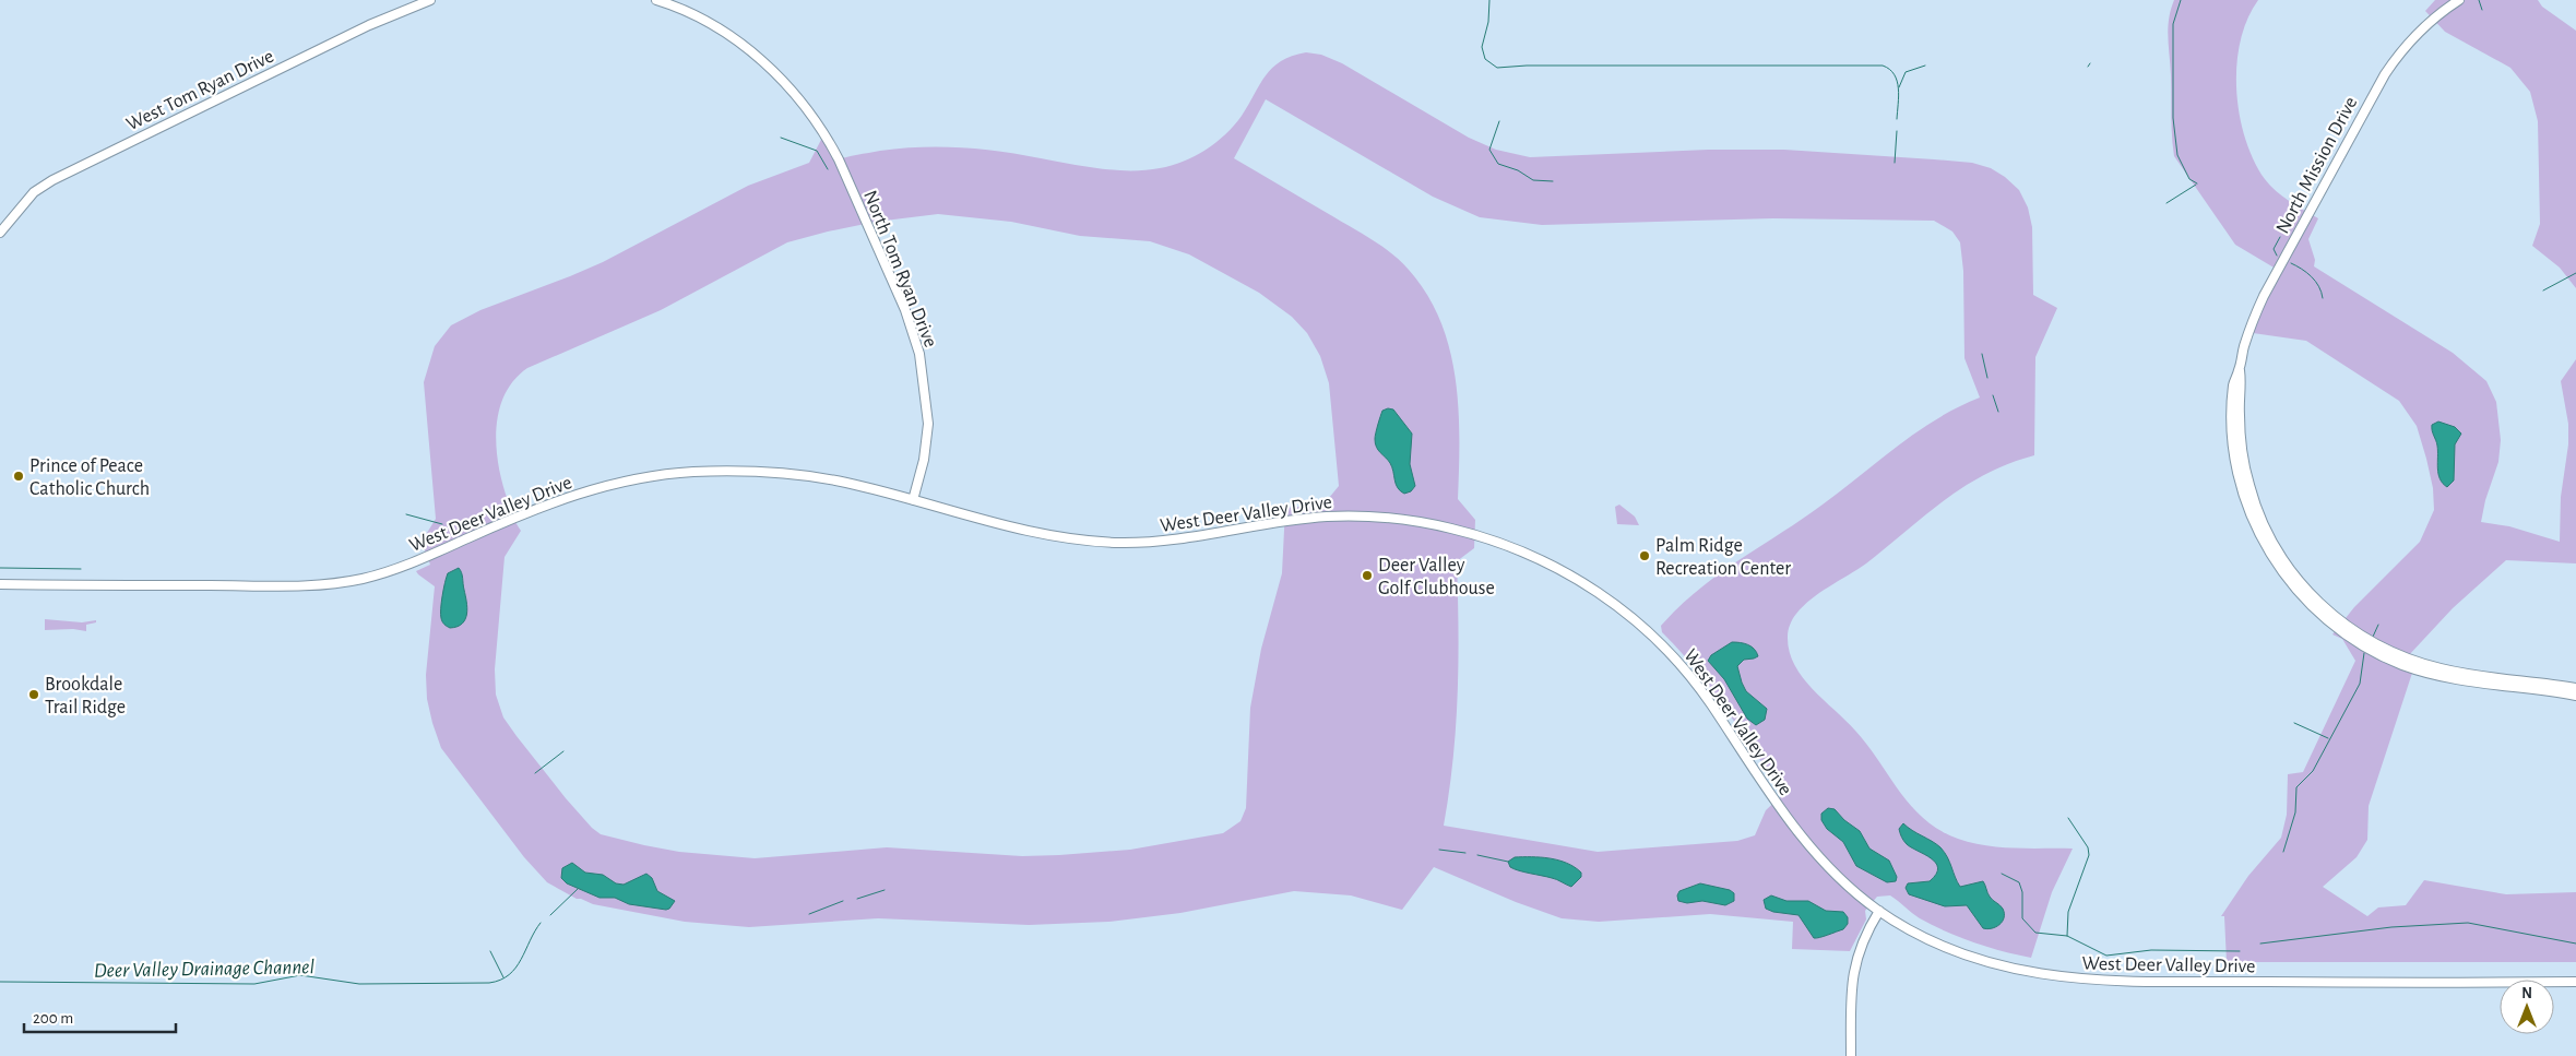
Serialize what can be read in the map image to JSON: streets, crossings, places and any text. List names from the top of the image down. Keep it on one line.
{"streets":{"street":["West Tom Ryan Drive","North Mission Drive","North Tom Ryan Drive","West Deer Valley Drive"]},"crossings":[["North Tom Ryan Drive","West Deer Valley Drive"]],"water":["Deer Valley Drainage Channel"],"places":["Prince of Peace Catholic Church","Palm Ridge Recreation Center","Deer Valley Golf Clubhouse","Brookdale Trail Ridge"],"scale_bar":"200 m","north":"top"}
